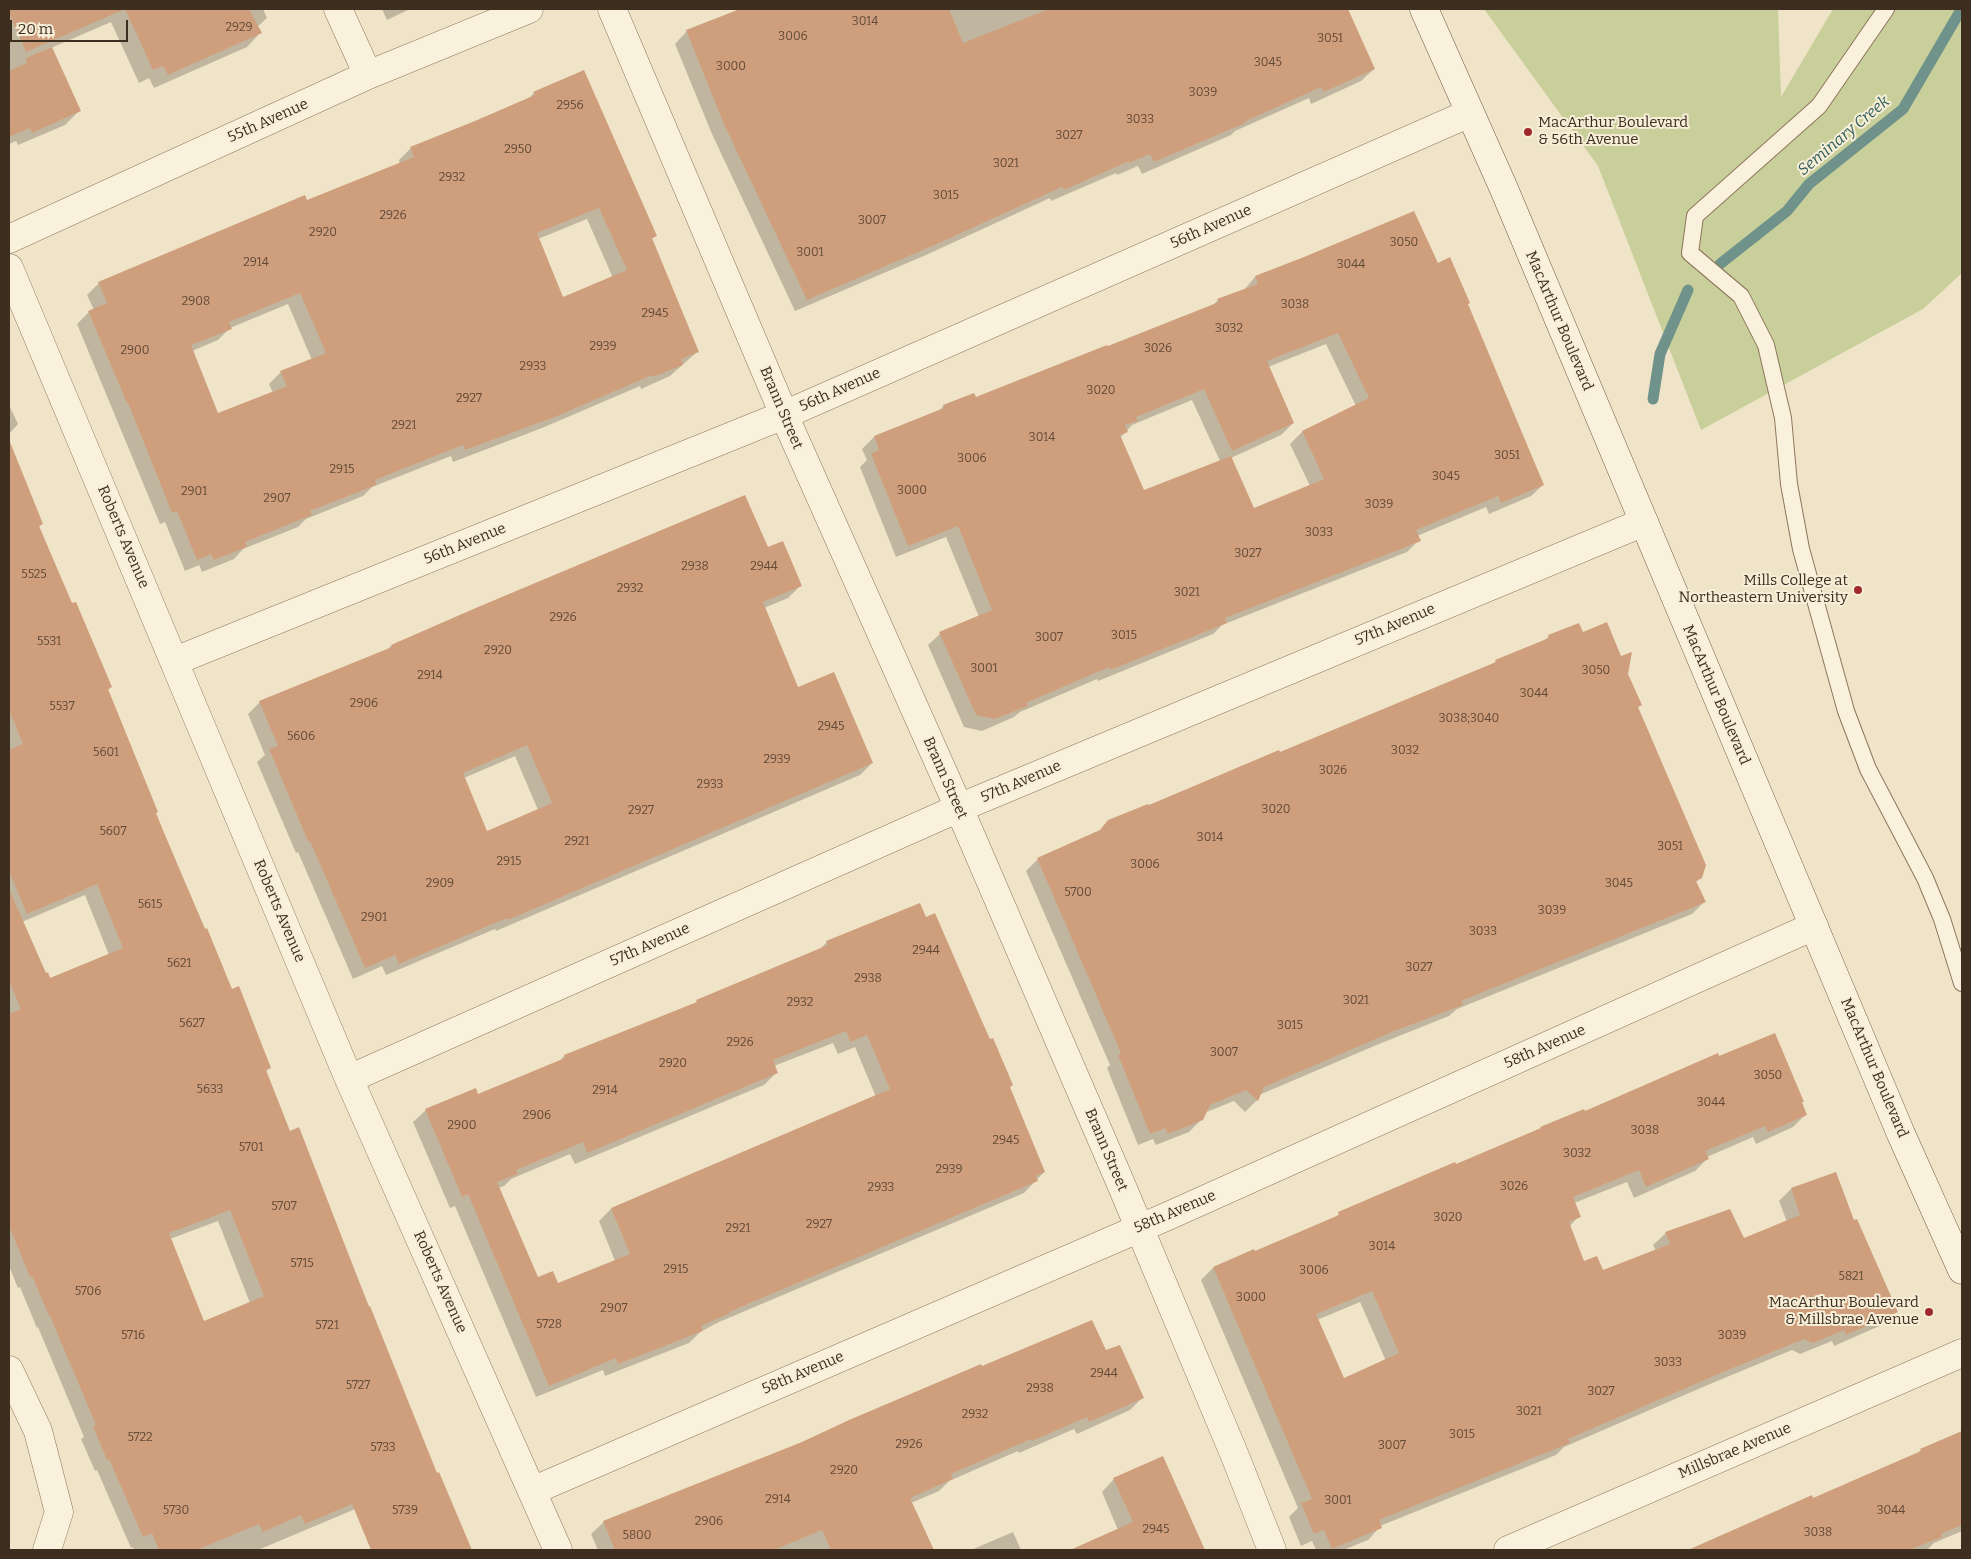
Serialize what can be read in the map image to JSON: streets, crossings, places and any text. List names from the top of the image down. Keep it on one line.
{"streets":{"street":["55th Avenue","56th Avenue","MacArthur Boulevard","Brann Street","Roberts Avenue","57th Avenue","58th Avenue","Millsbrae Avenue"]},"crossings":[["56th Avenue","MacArthur Boulevard"],["56th Avenue","Brann Street"],["56th Avenue","Roberts Avenue"],["MacArthur Boulevard","57th Avenue"],["MacArthur Boulevard","58th Avenue"],["Brann Street","57th Avenue"],["Brann Street","58th Avenue"],["Roberts Avenue","57th Avenue"],["Roberts Avenue","58th Avenue"]],"water":["Seminary Creek"],"places":["MacArthur Boulevard & 56th Avenue","Mills College at Northeastern University","MacArthur Boulevard & Millsbrae Avenue"],"house_numbers":["3014","2929","3006","3051","3045","3000","3039","2956","3033","3027","2950","3021","2932","3015","2926","3007","2920","3050","3001","2914","3044","2908","3038","2945","3032","2939","3026","2900","2933","3020","2927","2921","3014","3051","3006","2915","3045","3000","2901","2907","3039","3033","3027","2938","2944","5525","2932","3021","2926","3015","3007","5531","2920","3001","3050","2914","3044","2906","5537","3038;3040","2945","5606","3032","5601","2939","3026","2933","3020","2927","5607","3014","2921","3051","2915","3006","2909","3045","5700","5615","3039","2901","3033","2944","5621","3027","2938","3021","2932","5627","3015","2926","3007","2920","3050","5633","2914","3044","2906","2900","3038","2945","5701","3032","2939","3026","2933","5707","3020","2927","2921","3014","5715","2915","3006","5821","5706","3000","2907","5728","5721","5716","3039","3033","2944","5727","2938","3027","3021","2932","3015","5722","2926","3007","5733","2920","2914","3001","5730","5739","3044","2906","2945","3038","5800"],"scale_bar":"20 m"}
